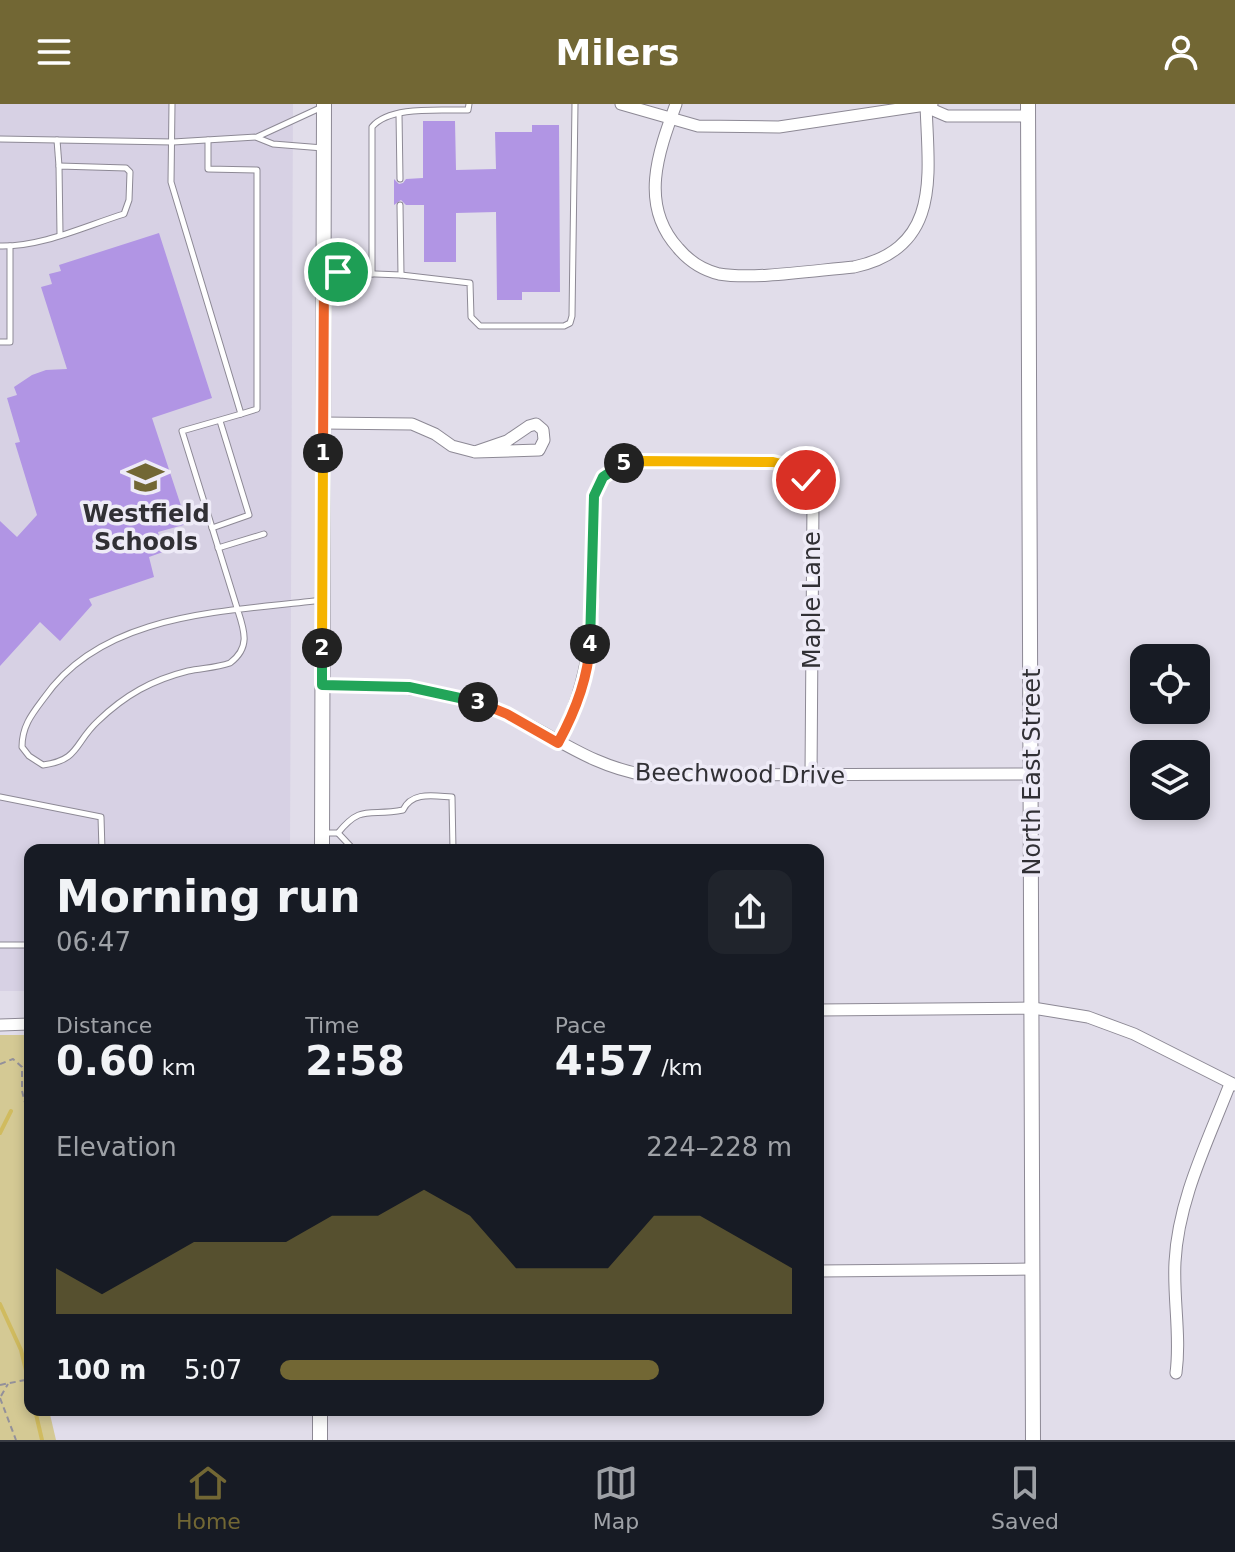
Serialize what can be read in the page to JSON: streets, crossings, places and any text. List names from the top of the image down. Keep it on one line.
{"streets":{"street":["Maple Lane","North East Street","Beechwood Drive"]},"crossings":[["Maple Lane","Beechwood Drive"],["North East Street","Beechwood Drive"]],"places":{"school or university":["Westfield Schools"]},"page":{"header":"Milers","pins":["1","5","4","2","3"],"heading":["Morning run","06:47"],"stats":[["Distance","0.60 km"],["Time","2:58"],["Pace","4:57 /km"]],"chart":["Elevation","224–228 m"],"list":[{"name":"100 m","note":"5:07"}],"tabs":["Home","Map","Saved"]}}
